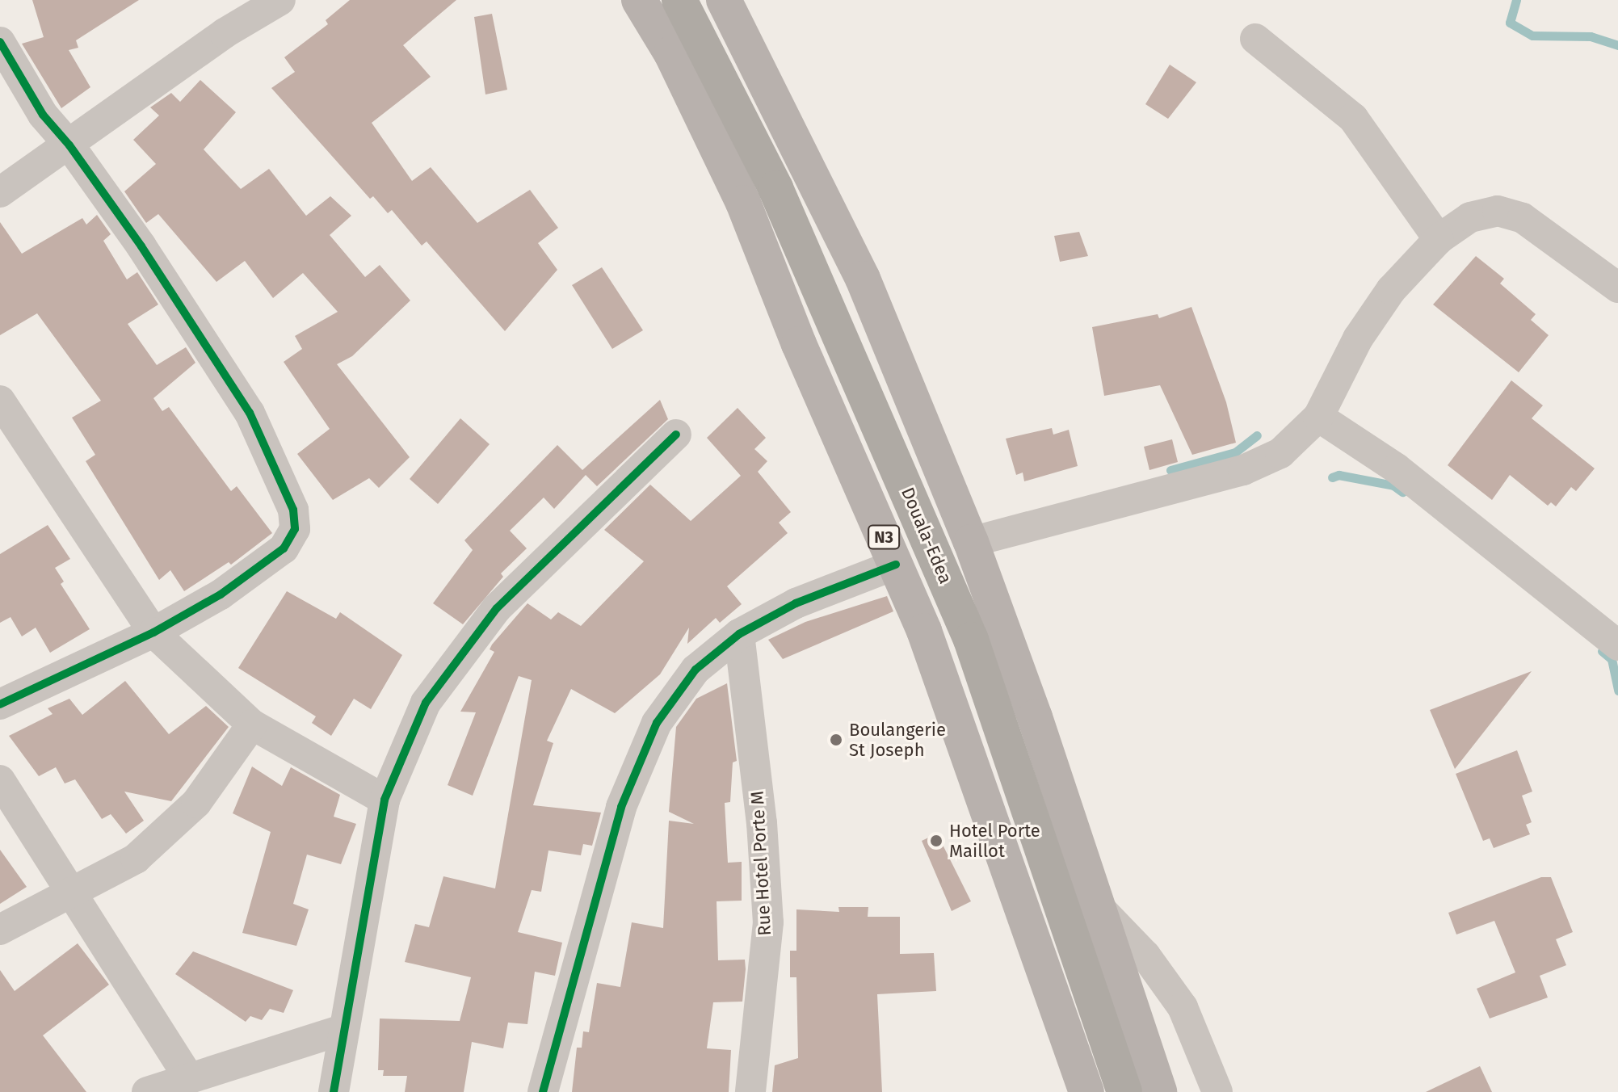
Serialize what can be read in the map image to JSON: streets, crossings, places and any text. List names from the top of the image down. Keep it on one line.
{"streets":{"highway":["Douala-Edea","N3"],"street":["Rue Hotel Porte M"]},"places":["Boulangerie St Joseph","Hotel Porte Maillot"]}
